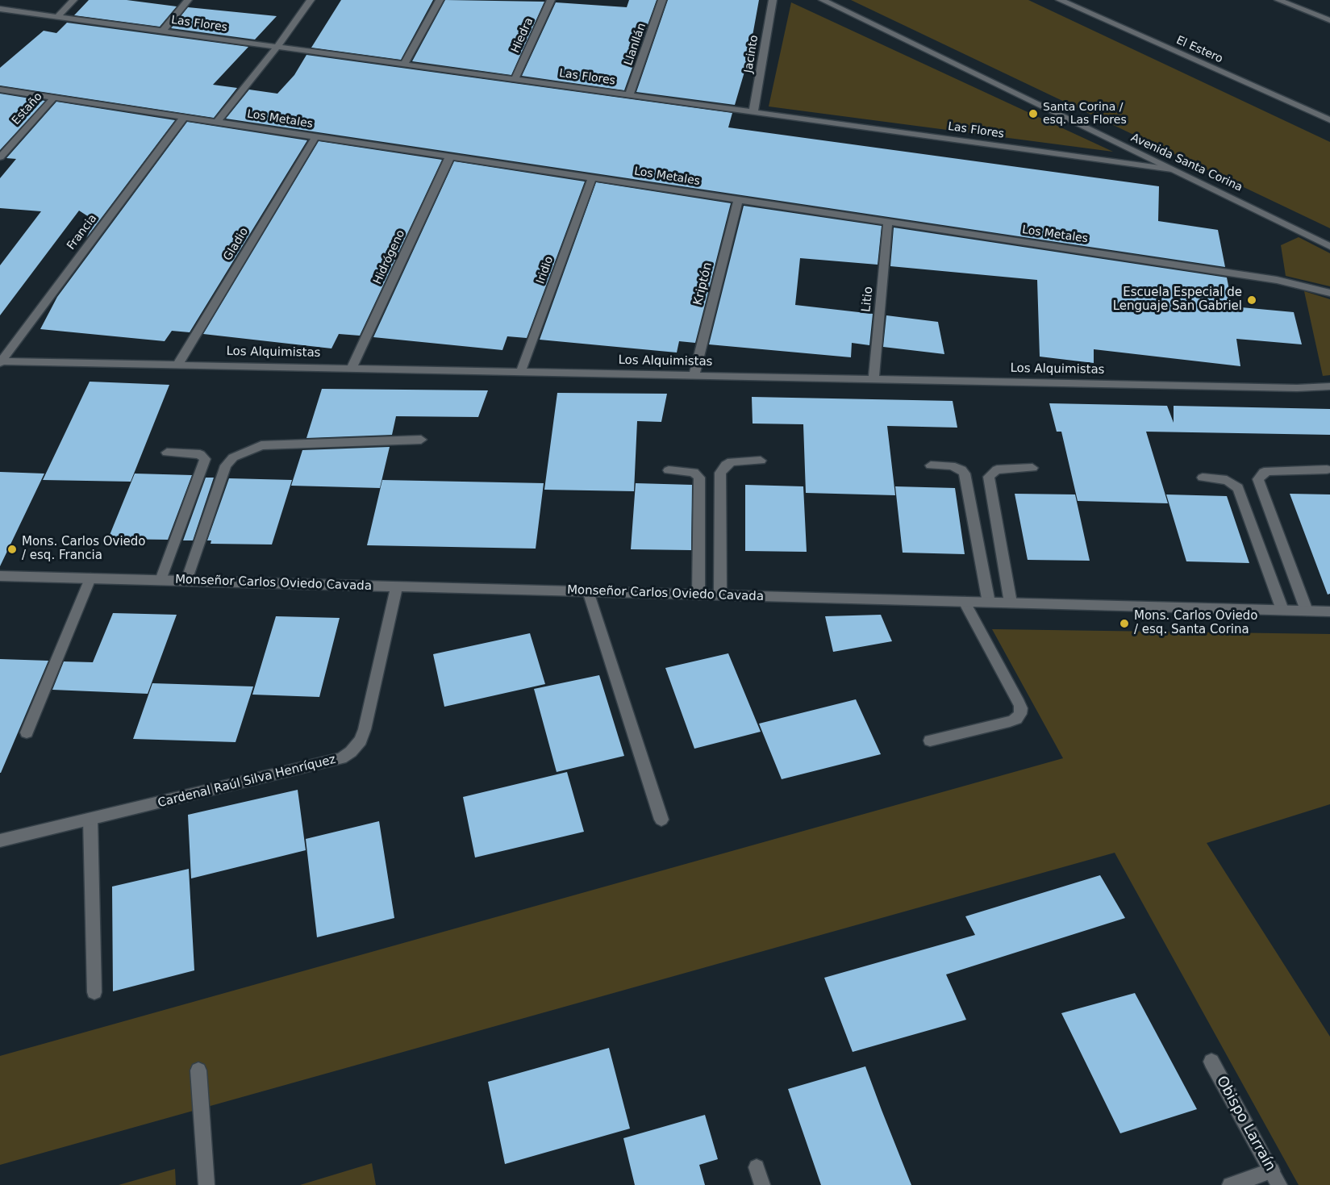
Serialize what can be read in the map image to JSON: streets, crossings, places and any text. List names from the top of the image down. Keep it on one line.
{"streets":{"street":["Las Flores","Hiedra","Llanllán","El Estero","Jacinto","Estaño","Los Metales","Avenida Santa Corina","Francia","Gladio","Hidrógeno","Iridio","Kriptón","Litio","Los Alquimistas","Monseñor Carlos Oviedo Cavada","Cardenal Raúl Silva Henríquez","Obispo Larraín"]},"crossings":[["Las Flores","Hiedra"],["Las Flores","Llanllán"],["Las Flores","Jacinto"],["Las Flores","Avenida Santa Corina"],["Estaño","Los Metales"],["Los Metales","Francia"],["Los Metales","Gladio"],["Los Metales","Hidrógeno"],["Los Metales","Iridio"],["Los Metales","Kriptón"],["Los Metales","Litio"],["Francia","Los Alquimistas"],["Gladio","Los Alquimistas"],["Hidrógeno","Los Alquimistas"],["Iridio","Los Alquimistas"],["Kriptón","Los Alquimistas"],["Litio","Los Alquimistas"],["Monseñor Carlos Oviedo Cavada","Cardenal Raúl Silva Henríquez"]],"places":["Santa Corina / esq. Las Flores","Escuela Especial de Lenguaje San Gabriel","Mons. Carlos Oviedo / esq. Francia","Mons. Carlos Oviedo / esq. Santa Corina"]}
